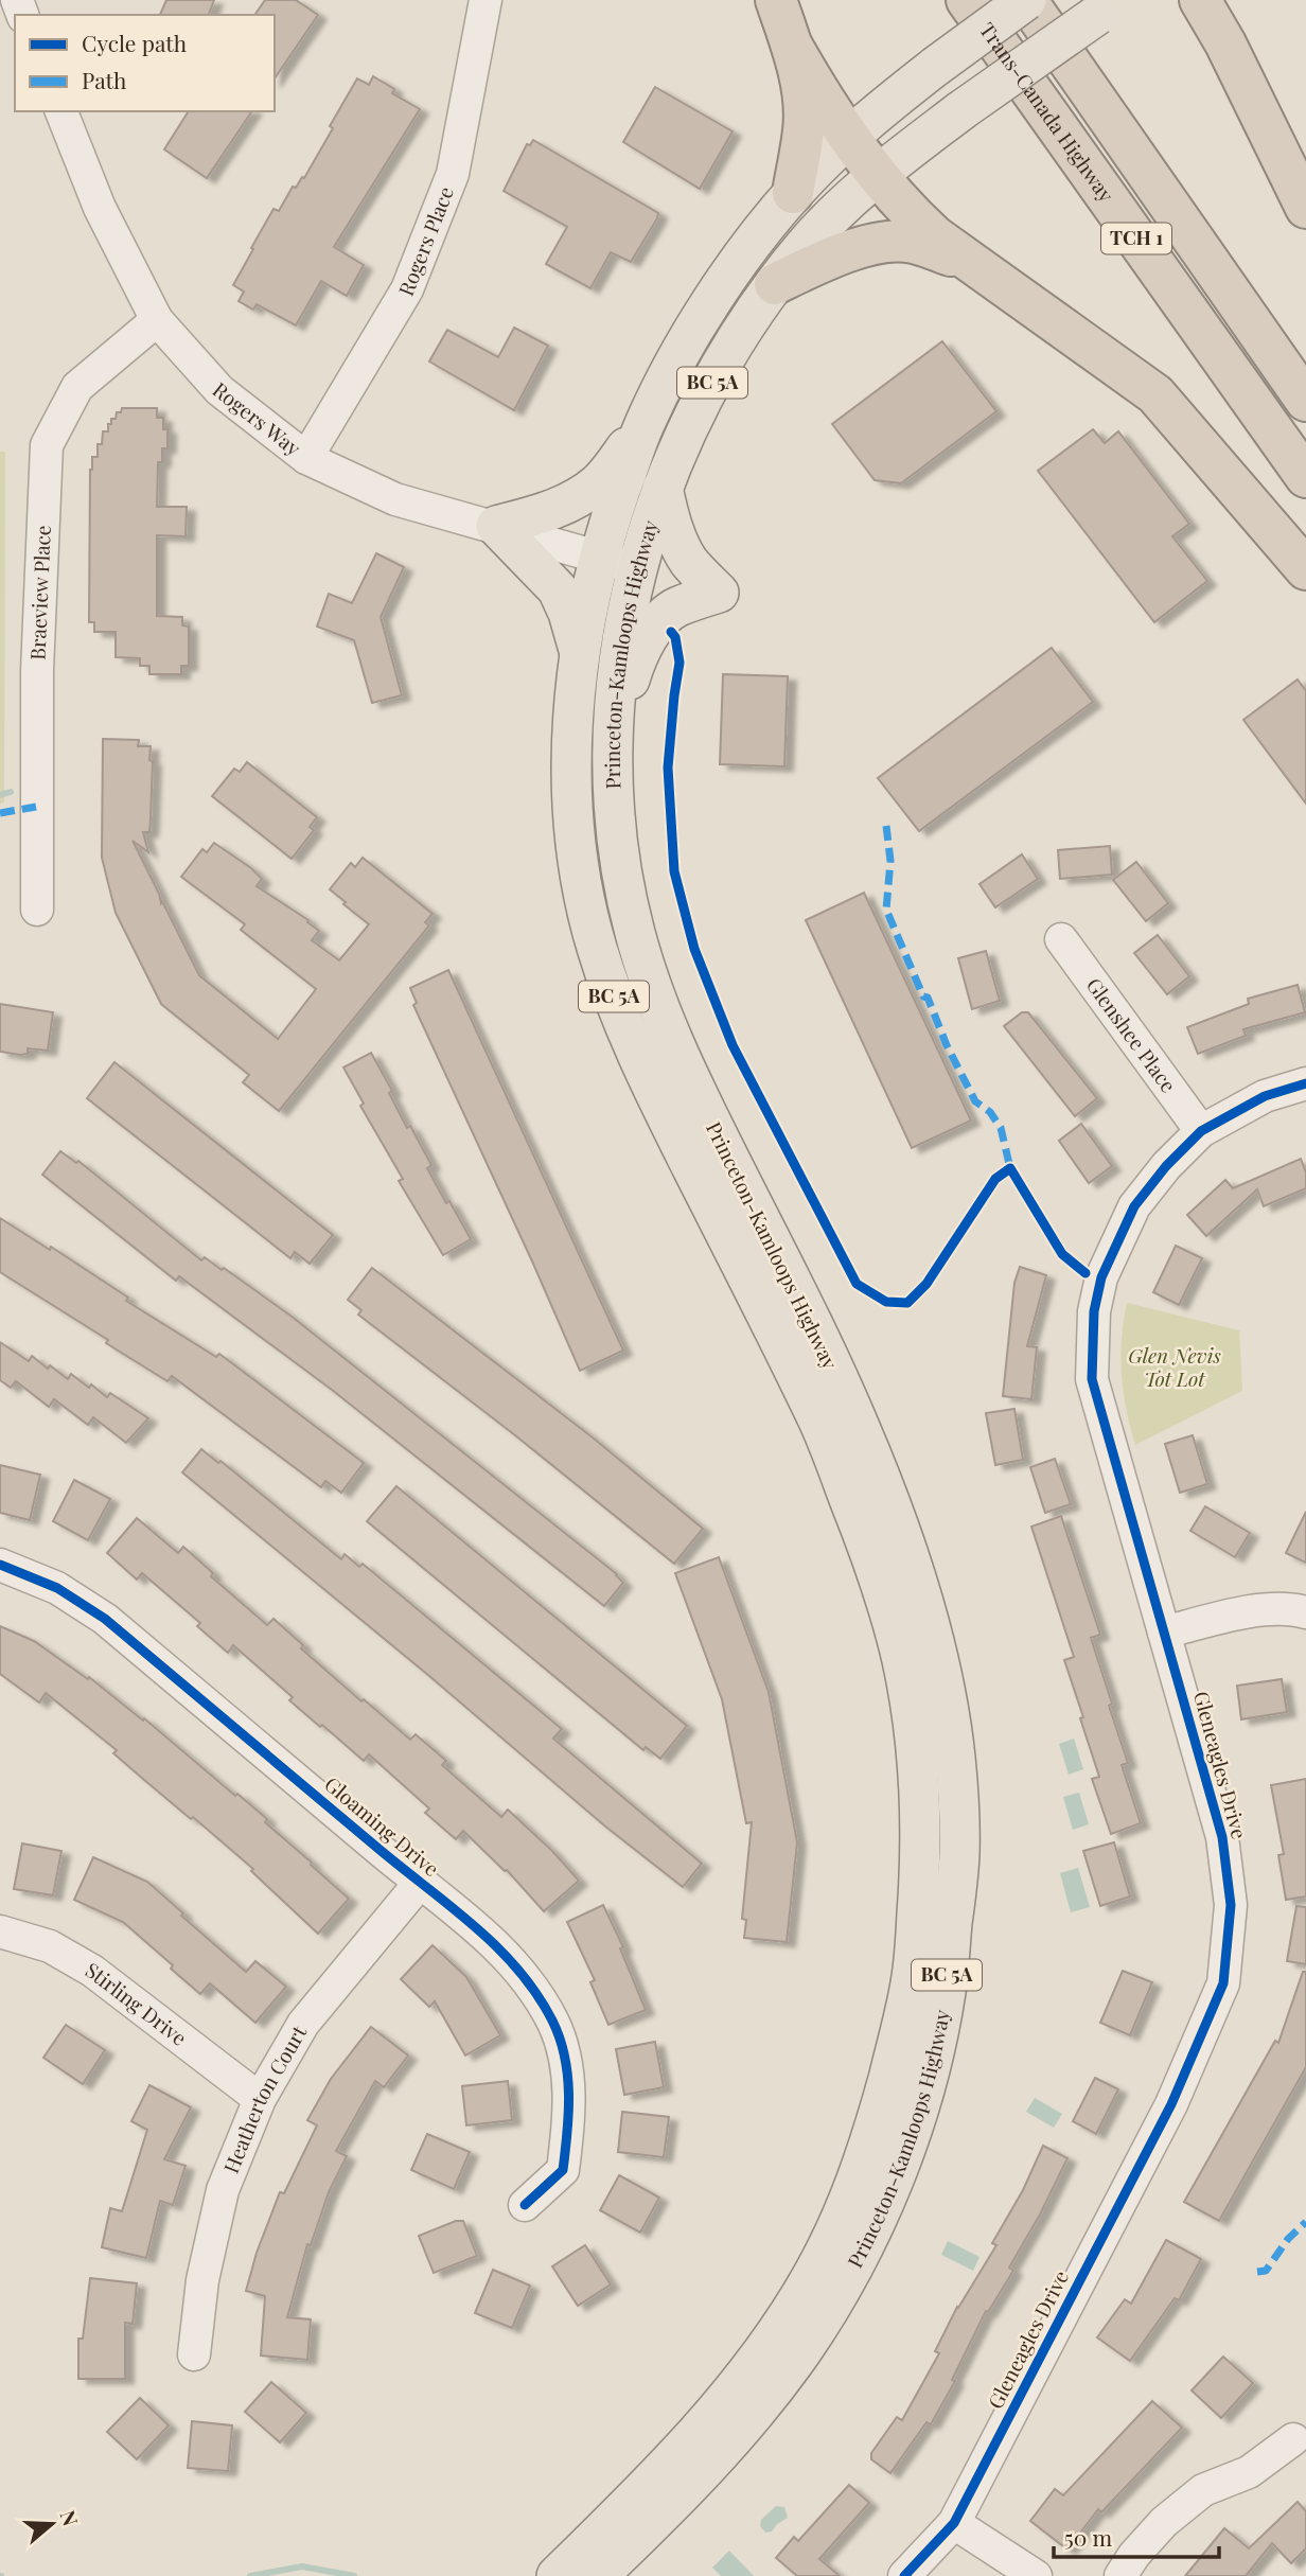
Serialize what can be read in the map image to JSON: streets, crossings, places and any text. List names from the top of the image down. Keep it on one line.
{"streets":{"highway":["Trans-Canada Highway","TCH 1"],"main road":["BC 5A","Princeton-Kamloops Highway"],"street":["Rogers Place","Rogers Way","Braeview Place","Glenshee Place","Gleneagles Drive","Gloaming Drive","Stirling Drive","Heatherton Court"]},"crossings":[["TCH 1","Princeton-Kamloops Highway"],["Rogers Place","Rogers Way"],["Rogers Way","Braeview Place"],["Rogers Way","Princeton-Kamloops Highway"],["Glenshee Place","Gleneagles Drive"],["Gloaming Drive","Heatherton Court"],["Stirling Drive","Heatherton Court"]],"parks":["Glen Nevis Tot Lot"],"legend":["Cycle path","Path"],"scale_bar":"50 m","north":"right"}
